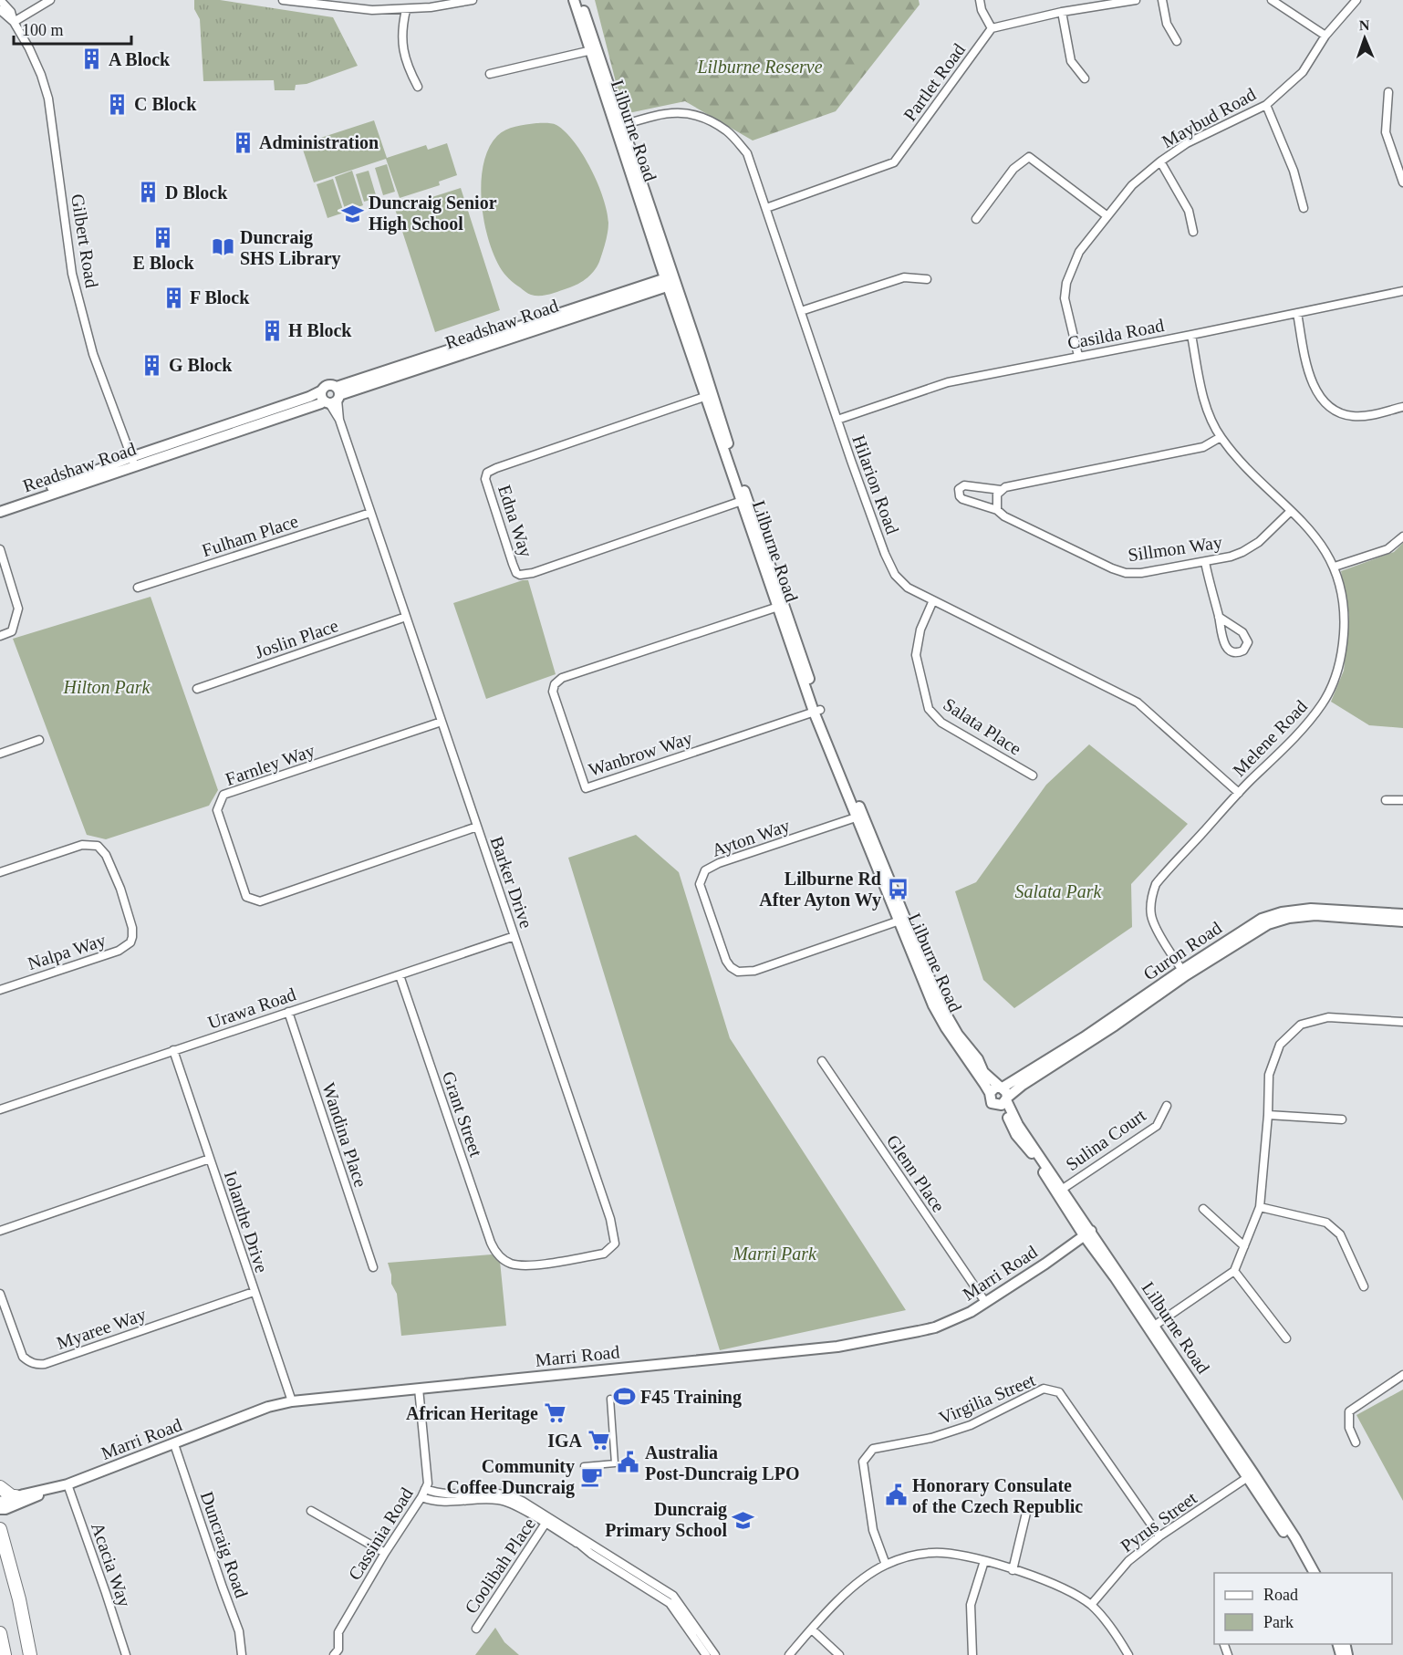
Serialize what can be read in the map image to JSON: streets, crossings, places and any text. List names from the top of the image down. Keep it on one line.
{"streets":{"street":["Partlet Road","Maybud Road","Lilburne Road","Gilbert Road","Readshaw Road","Casilda Road","Hilarion Road","Edna Way","Fulham Place","Sillmon Way","Joslin Place","Salata Place","Melene Road","Wanbrow Way","Farnley Way","Ayton Way","Barker Drive","Guron Road","Nalpa Way","Urawa Road","Grant Street","Wandina Place","Sulina Court","Glenn Place","Iolanthe Drive","Marri Road","Myaree Way","Virgilia Street","Pyrus Street","Cassinia Road","Duncraig Road","Acacia Way","Coolibah Place"]},"crossings":[["Partlet Road","Hilarion Road"],["Maybud Road","Casilda Road"],["Lilburne Road","Readshaw Road"],["Lilburne Road","Hilarion Road"],["Lilburne Road","Edna Way"],["Lilburne Road","Wanbrow Way"],["Lilburne Road","Ayton Way"],["Lilburne Road","Guron Road"],["Lilburne Road","Sulina Court"],["Lilburne Road","Marri Road"],["Lilburne Road","Pyrus Street"],["Gilbert Road","Readshaw Road"],["Readshaw Road","Barker Drive"],["Casilda Road","Hilarion Road"],["Casilda Road","Melene Road"],["Hilarion Road","Salata Place"],["Hilarion Road","Melene Road"],["Fulham Place","Barker Drive"],["Sillmon Way","Melene Road"],["Joslin Place","Barker Drive"],["Melene Road","Guron Road"],["Farnley Way","Barker Drive"],["Barker Drive","Urawa Road"],["Barker Drive","Grant Street"],["Urawa Road","Grant Street"],["Urawa Road","Wandina Place"],["Urawa Road","Iolanthe Drive"],["Glenn Place","Marri Road"],["Iolanthe Drive","Marri Road"],["Iolanthe Drive","Myaree Way"],["Marri Road","Cassinia Road"],["Marri Road","Duncraig Road"],["Marri Road","Acacia Way"],["Virgilia Street","Pyrus Street"]],"parks":["Lilburne Reserve","Hilton Park","Salata Park","Marri Park"],"places":{"building":["A Block","C Block","Administration","D Block","E Block","F Block","H Block","G Block"],"school or university":["Duncraig Senior High School","Duncraig Primary School"],"library":["Duncraig SHS Library"],"bus stop":["Lilburne Rd After Ayton Wy"],"sports":["F45 Training"],"supermarket":["African Heritage","IGA"],"public building":["Australia Post-Duncraig LPO","Honorary Consulate of the Czech Republic"],"cafe":["Community Coffee Duncraig"]},"legend":["Road","Park"],"scale_bar":"100 m","north":"top"}
